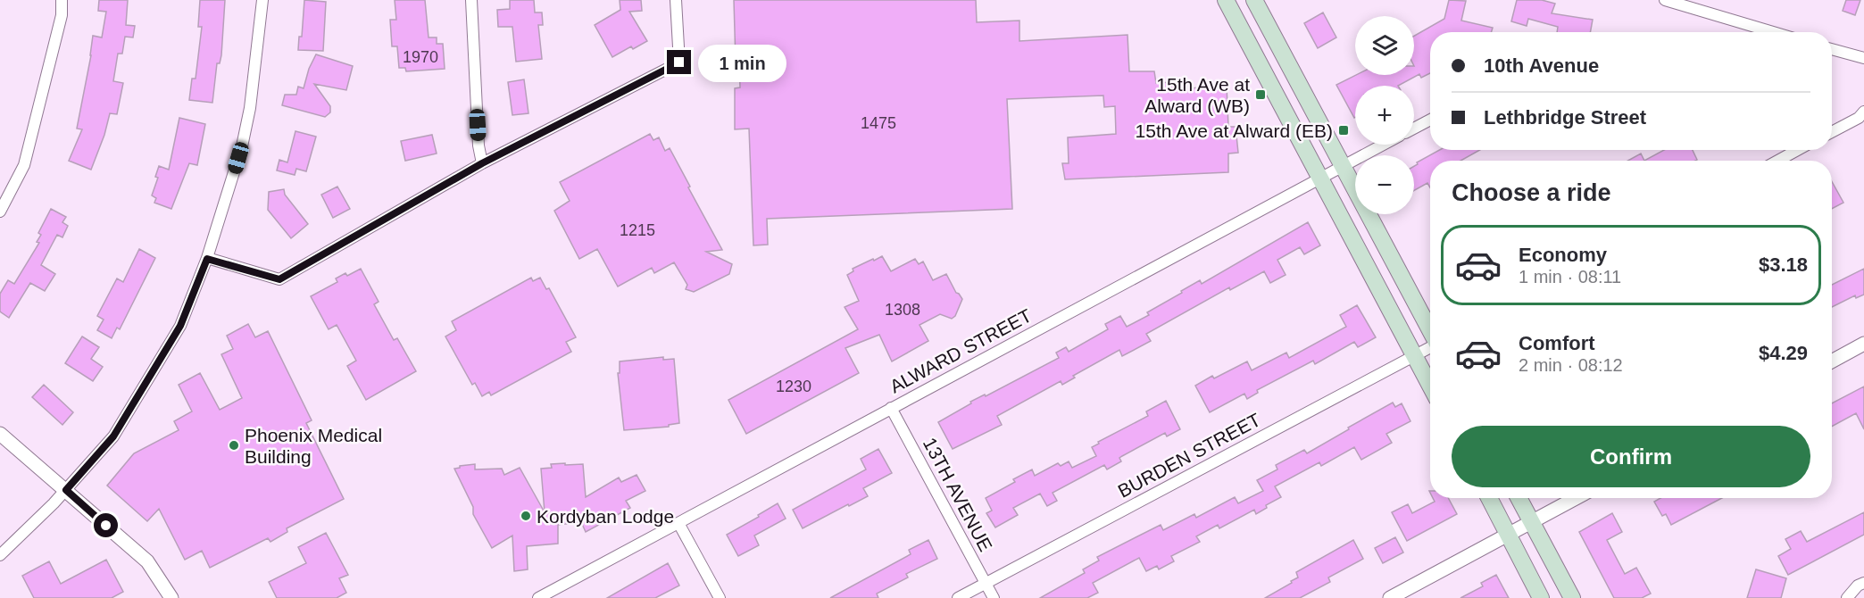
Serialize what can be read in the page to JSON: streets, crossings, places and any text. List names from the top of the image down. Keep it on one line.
{"streets":{"street":["ALWARD STREET","BURDEN STREET","13TH AVENUE"]},"crossings":[["ALWARD STREET","13TH AVENUE"],["BURDEN STREET","13TH AVENUE"]],"places":{"transit":["15th Ave at Alward (WB)","15th Ave at Alward (EB)"],"other":["Phoenix Medical Building","Kordyban Lodge"]},"house_numbers":["1970","1475","1215","1308","1230"],"page":{"map_buttons":["+","−"],"banner":["10th Avenue","Lethbridge Street"],"bubble":"1 min","heading":"Choose a ride","list":[{"name":"Economy","note":"1 min · 08:11","value":"$3.18"},{"name":"Comfort","note":"2 min · 08:12","value":"$4.29"}],"buttons":"Confirm"}}
